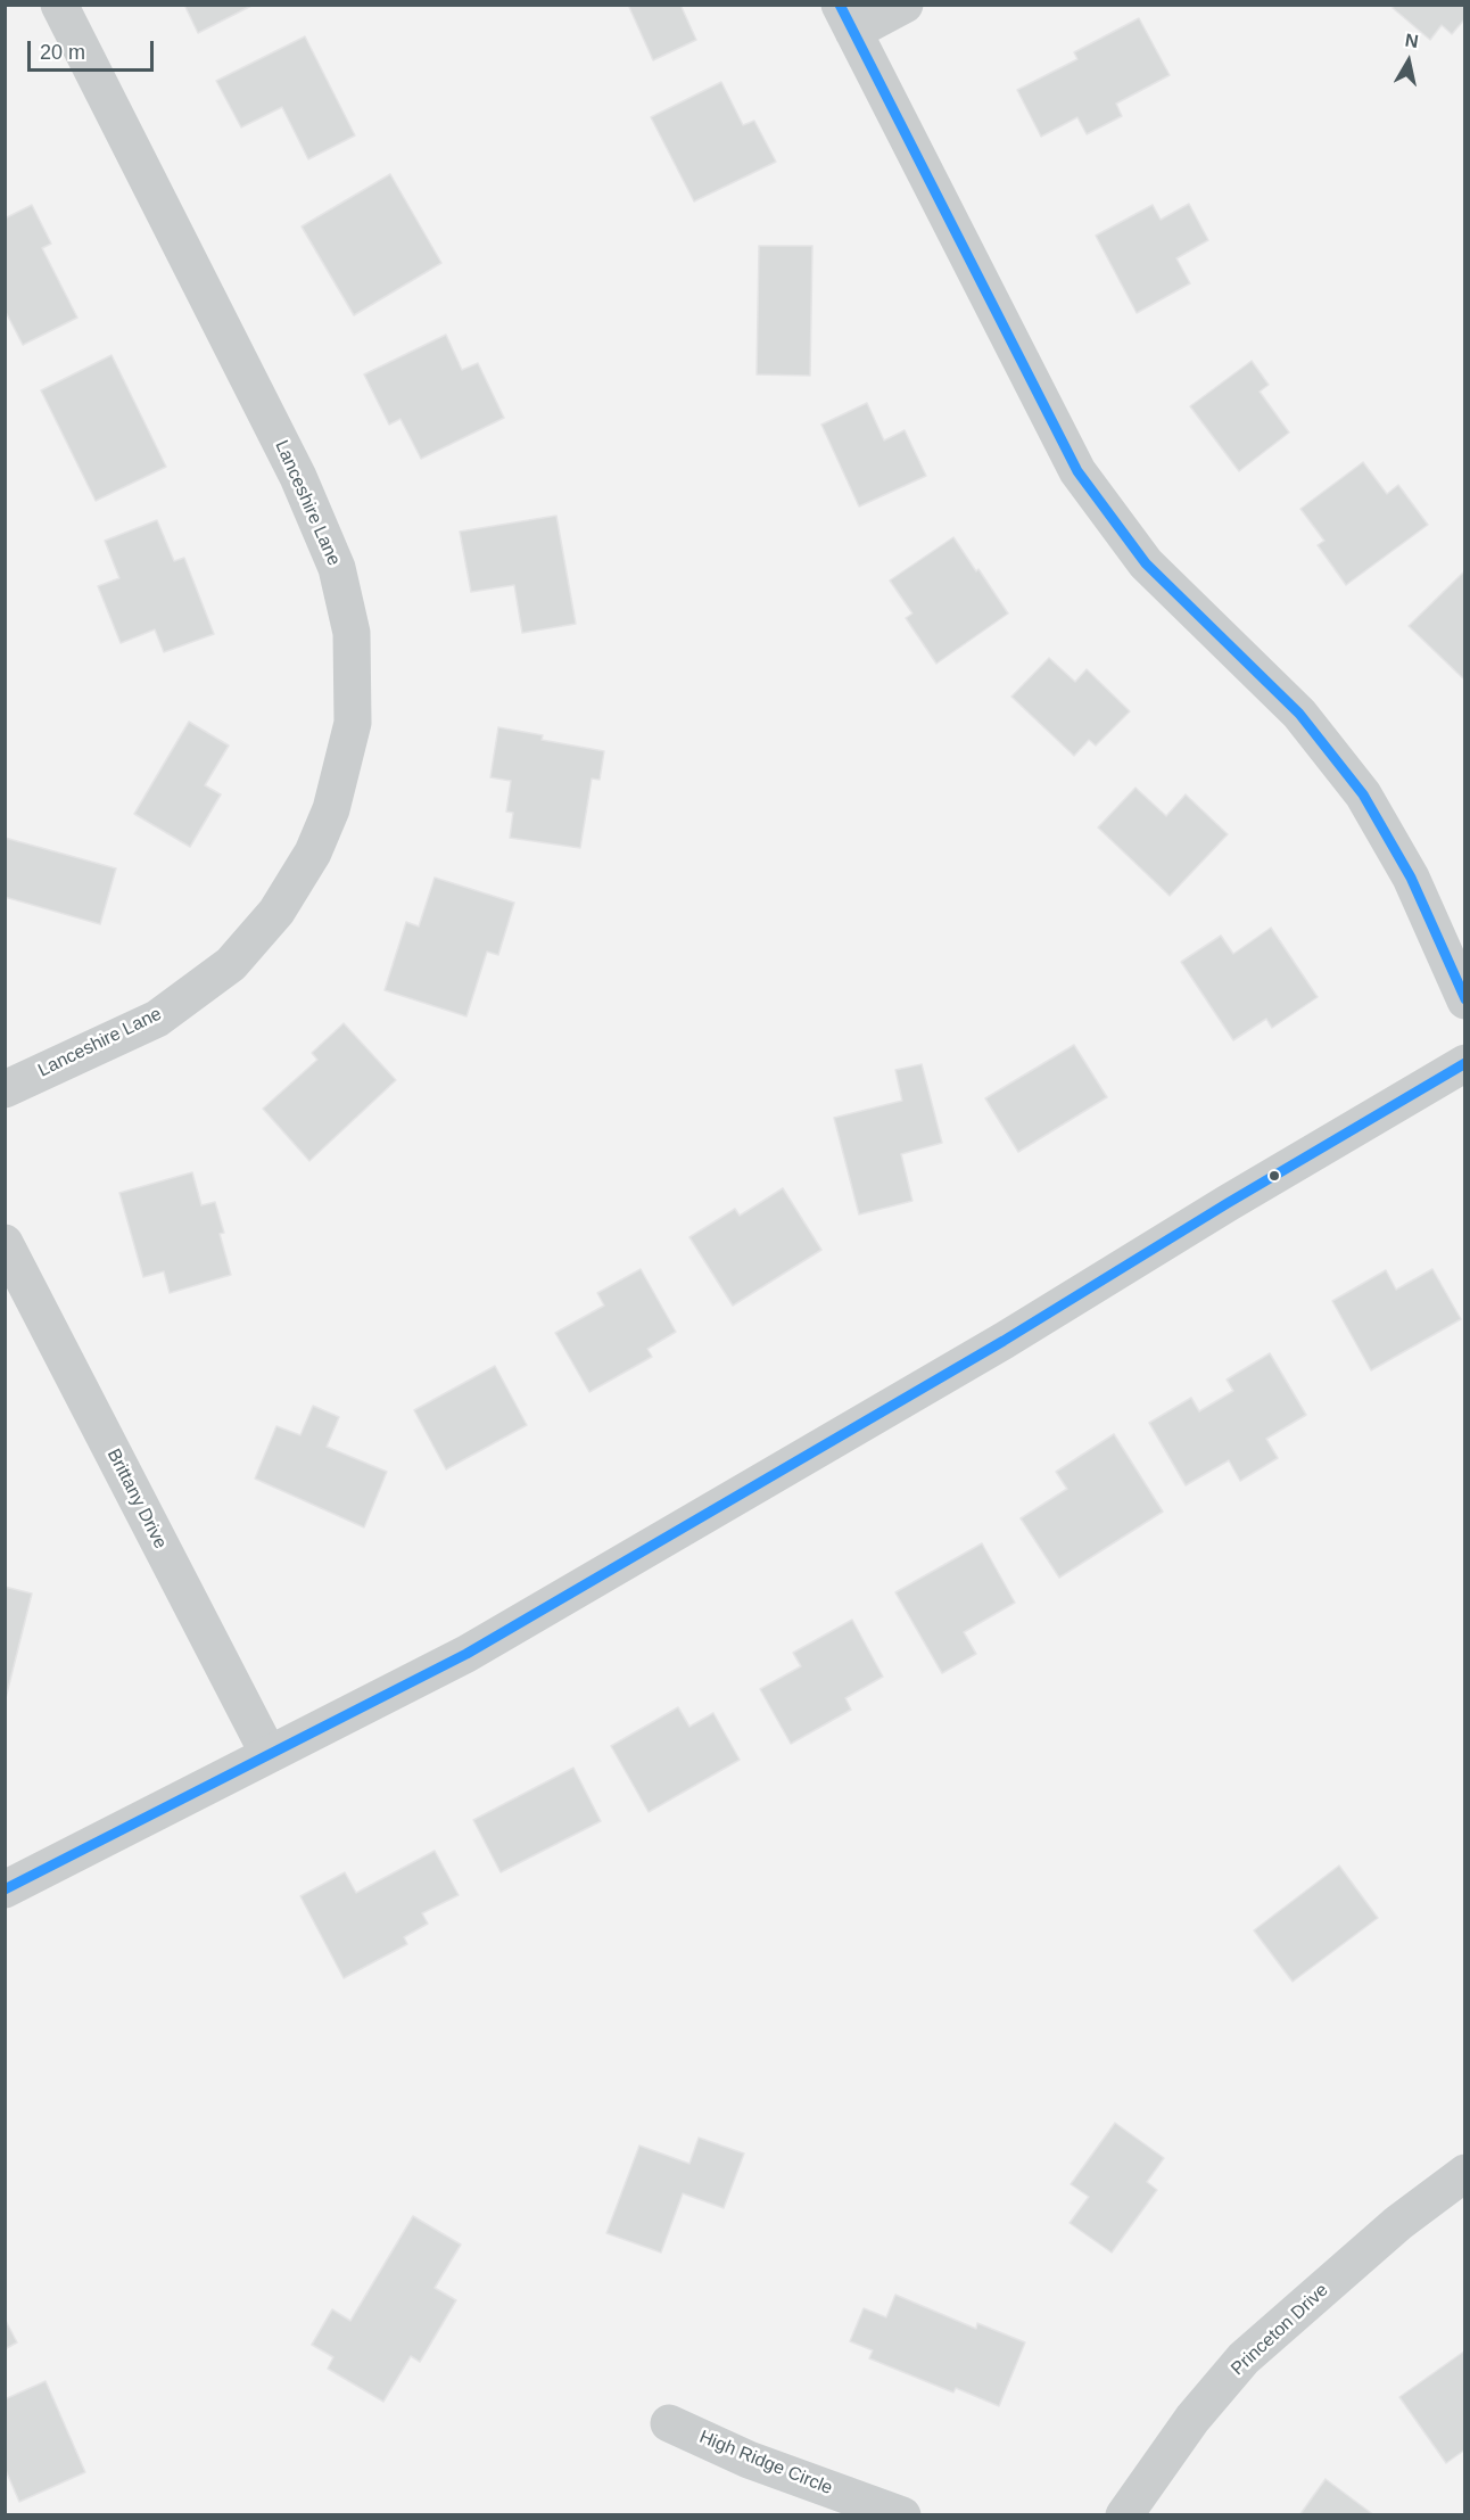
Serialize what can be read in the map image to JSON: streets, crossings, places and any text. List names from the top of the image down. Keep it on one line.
{"streets":{"street":["Lanceshire Lane","Brittany Drive","Princeton Drive","High Ridge Circle"]},"scale_bar":"20 m","north":"top"}
